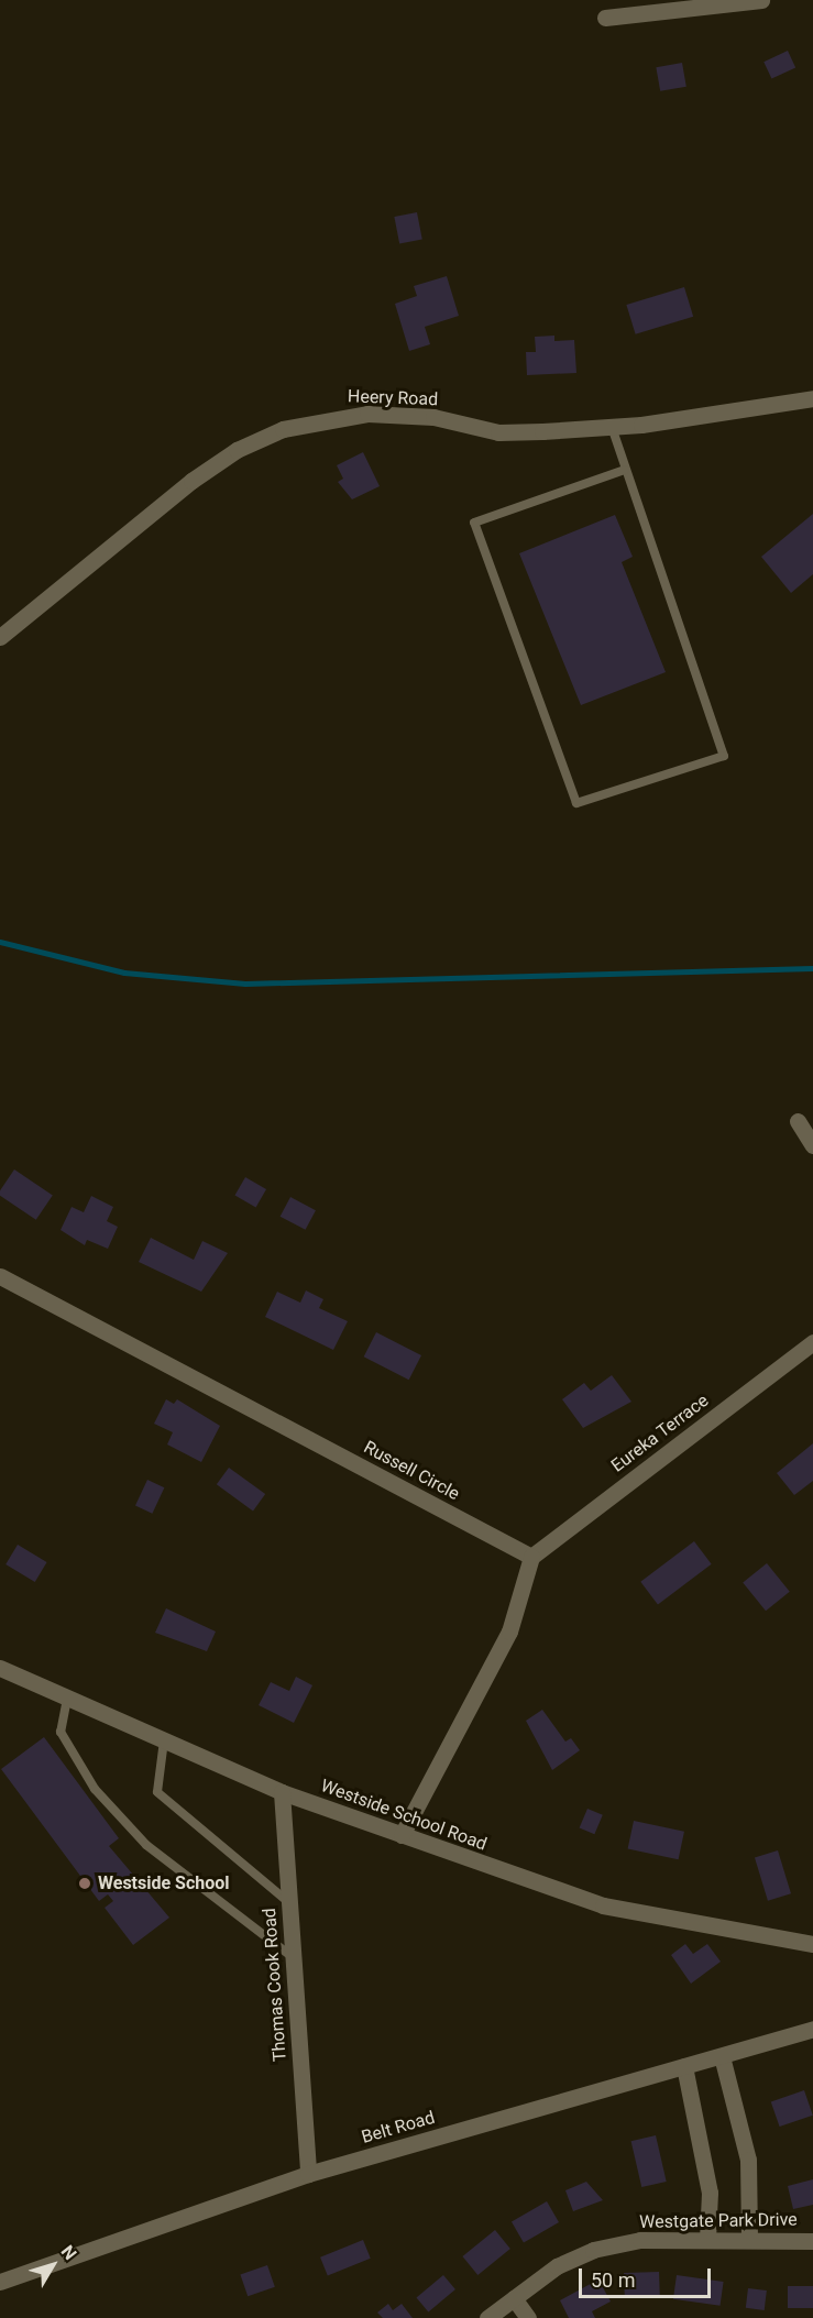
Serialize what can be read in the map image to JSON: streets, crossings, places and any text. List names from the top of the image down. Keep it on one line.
{"streets":{"street":["Heery Road","Eureka Terrace","Russell Circle","Westside School Road","Thomas Cook Road","Belt Road","Westgate Park Drive"]},"crossings":[["Eureka Terrace","Russell Circle"],["Westside School Road","Thomas Cook Road"],["Thomas Cook Road","Belt Road"]],"places":["Westside School"],"scale_bar":"50 m","north":"top right"}
